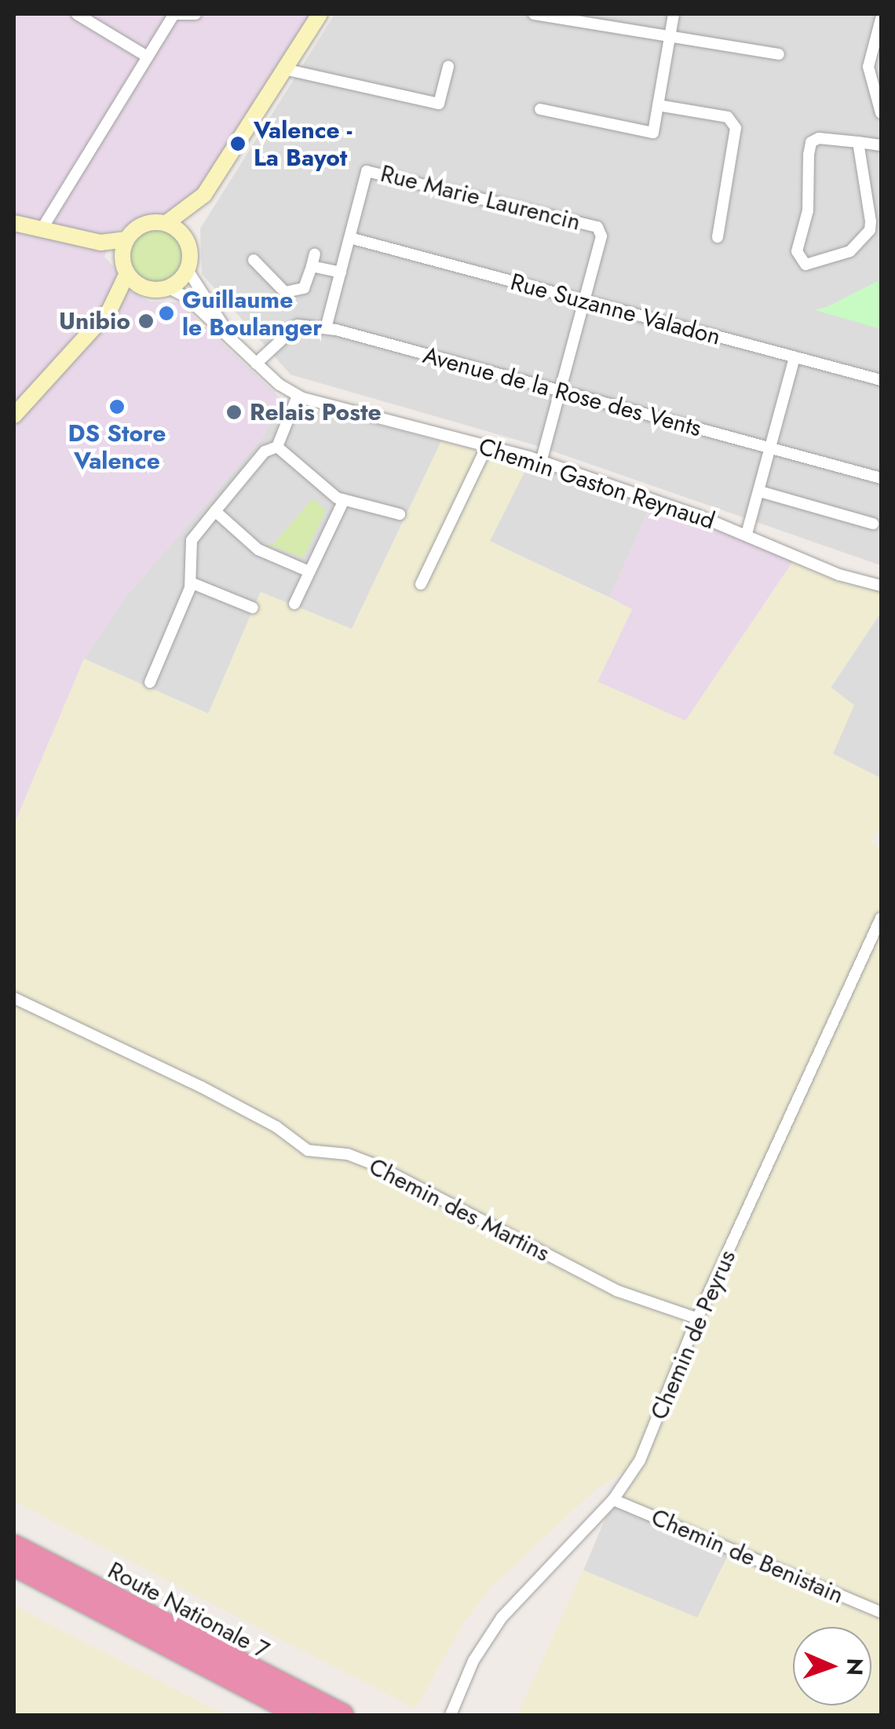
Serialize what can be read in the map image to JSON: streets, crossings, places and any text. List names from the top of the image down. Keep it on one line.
{"streets":{"highway":["Route Nationale 7"],"street":["Rue Marie Laurencin","Rue Suzanne Valadon","Avenue de la Rose des Vents","Chemin Gaston Reynaud","Chemin des Martins","Chemin de Peyrus","Chemin de Benistain"]},"crossings":[["Rue Marie Laurencin","Rue Suzanne Valadon"],["Rue Marie Laurencin","Avenue de la Rose des Vents"],["Rue Marie Laurencin","Chemin Gaston Reynaud"],["Avenue de la Rose des Vents","Chemin Gaston Reynaud"],["Chemin des Martins","Chemin de Peyrus"],["Chemin de Peyrus","Chemin de Benistain"]],"places":["Valence - La Bayot","Guillaume le Boulanger","Unibio","DS Store Valence","Relais Poste"],"north":"right"}
